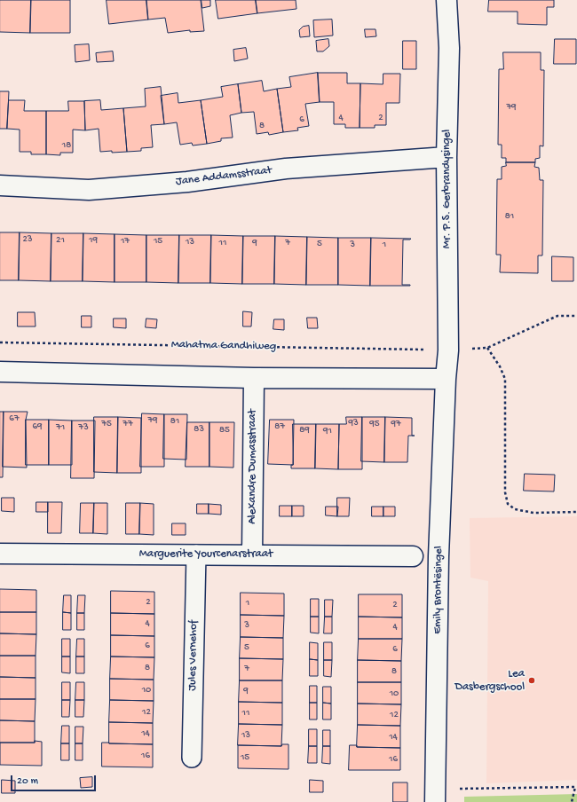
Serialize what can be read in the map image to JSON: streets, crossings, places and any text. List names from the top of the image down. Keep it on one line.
{"streets":{"street":["Jane Addamsstraat","Mr. P.S. Gerbrandysingel","Alexandre Dumasstraat","Marguerite Yourcenarstraat","Emily Brontësingel","Jules Vernehof"],"path":["Mahatma Gandhiweg"]},"crossings":[["Jane Addamsstraat","Mr. P.S. Gerbrandysingel"],["Mr. P.S. Gerbrandysingel","Mahatma Gandhiweg"],["Mr. P.S. Gerbrandysingel","Emily Brontësingel"],["Alexandre Dumasstraat","Marguerite Yourcenarstraat"],["Marguerite Yourcenarstraat","Jules Vernehof"]],"places":["Lea Dasbergschool"],"house_numbers":["79","4","2","6","8","18","81","23","21","19","17","15","13","11","9","7","5","3","1","67","79","81","93","75","77","95","97","69","87","71","73","83","85","89","91","2","1","2","4","3","4","6","5","6","8","7","8","10","9","10","12","11","12","14","13","14","16","15","16"],"scale_bar":"20 m"}
